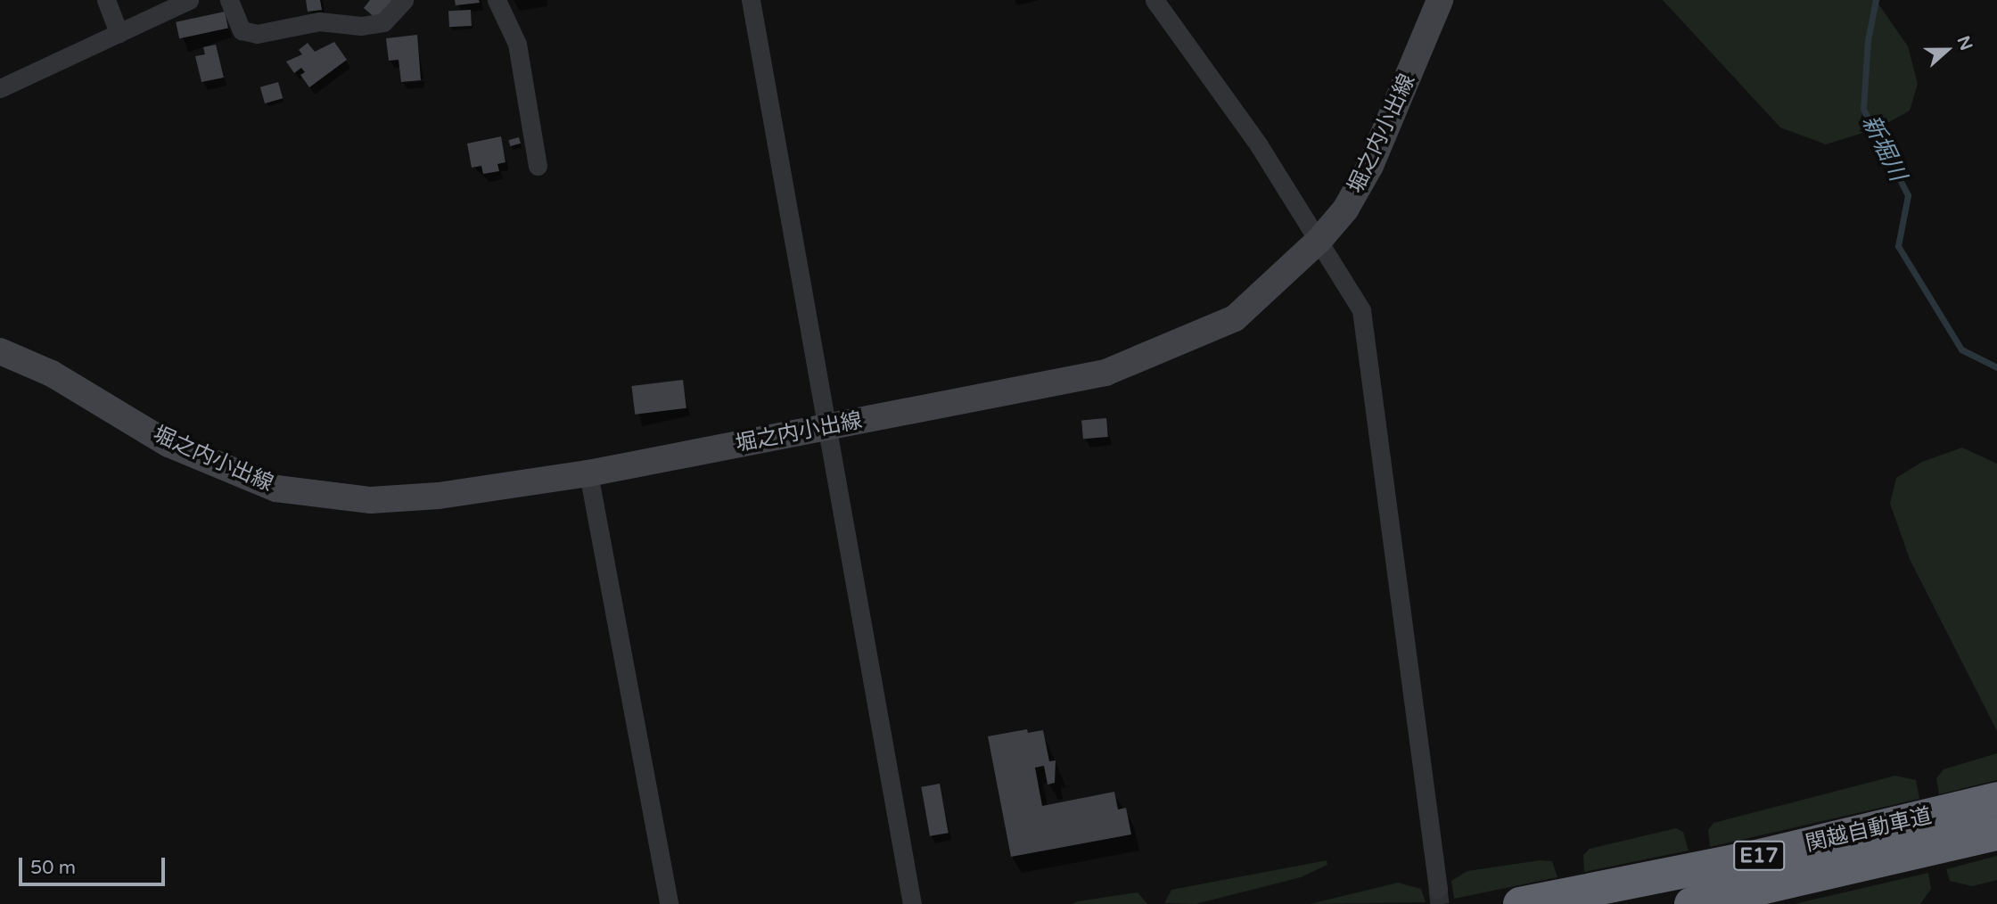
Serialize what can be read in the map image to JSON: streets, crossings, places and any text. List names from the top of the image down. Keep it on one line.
{"streets":{"highway":["関越自動車道","E17"],"main road":["堀之内小出線"]},"water":["新堀川"],"scale_bar":"50 m","north":"right"}
